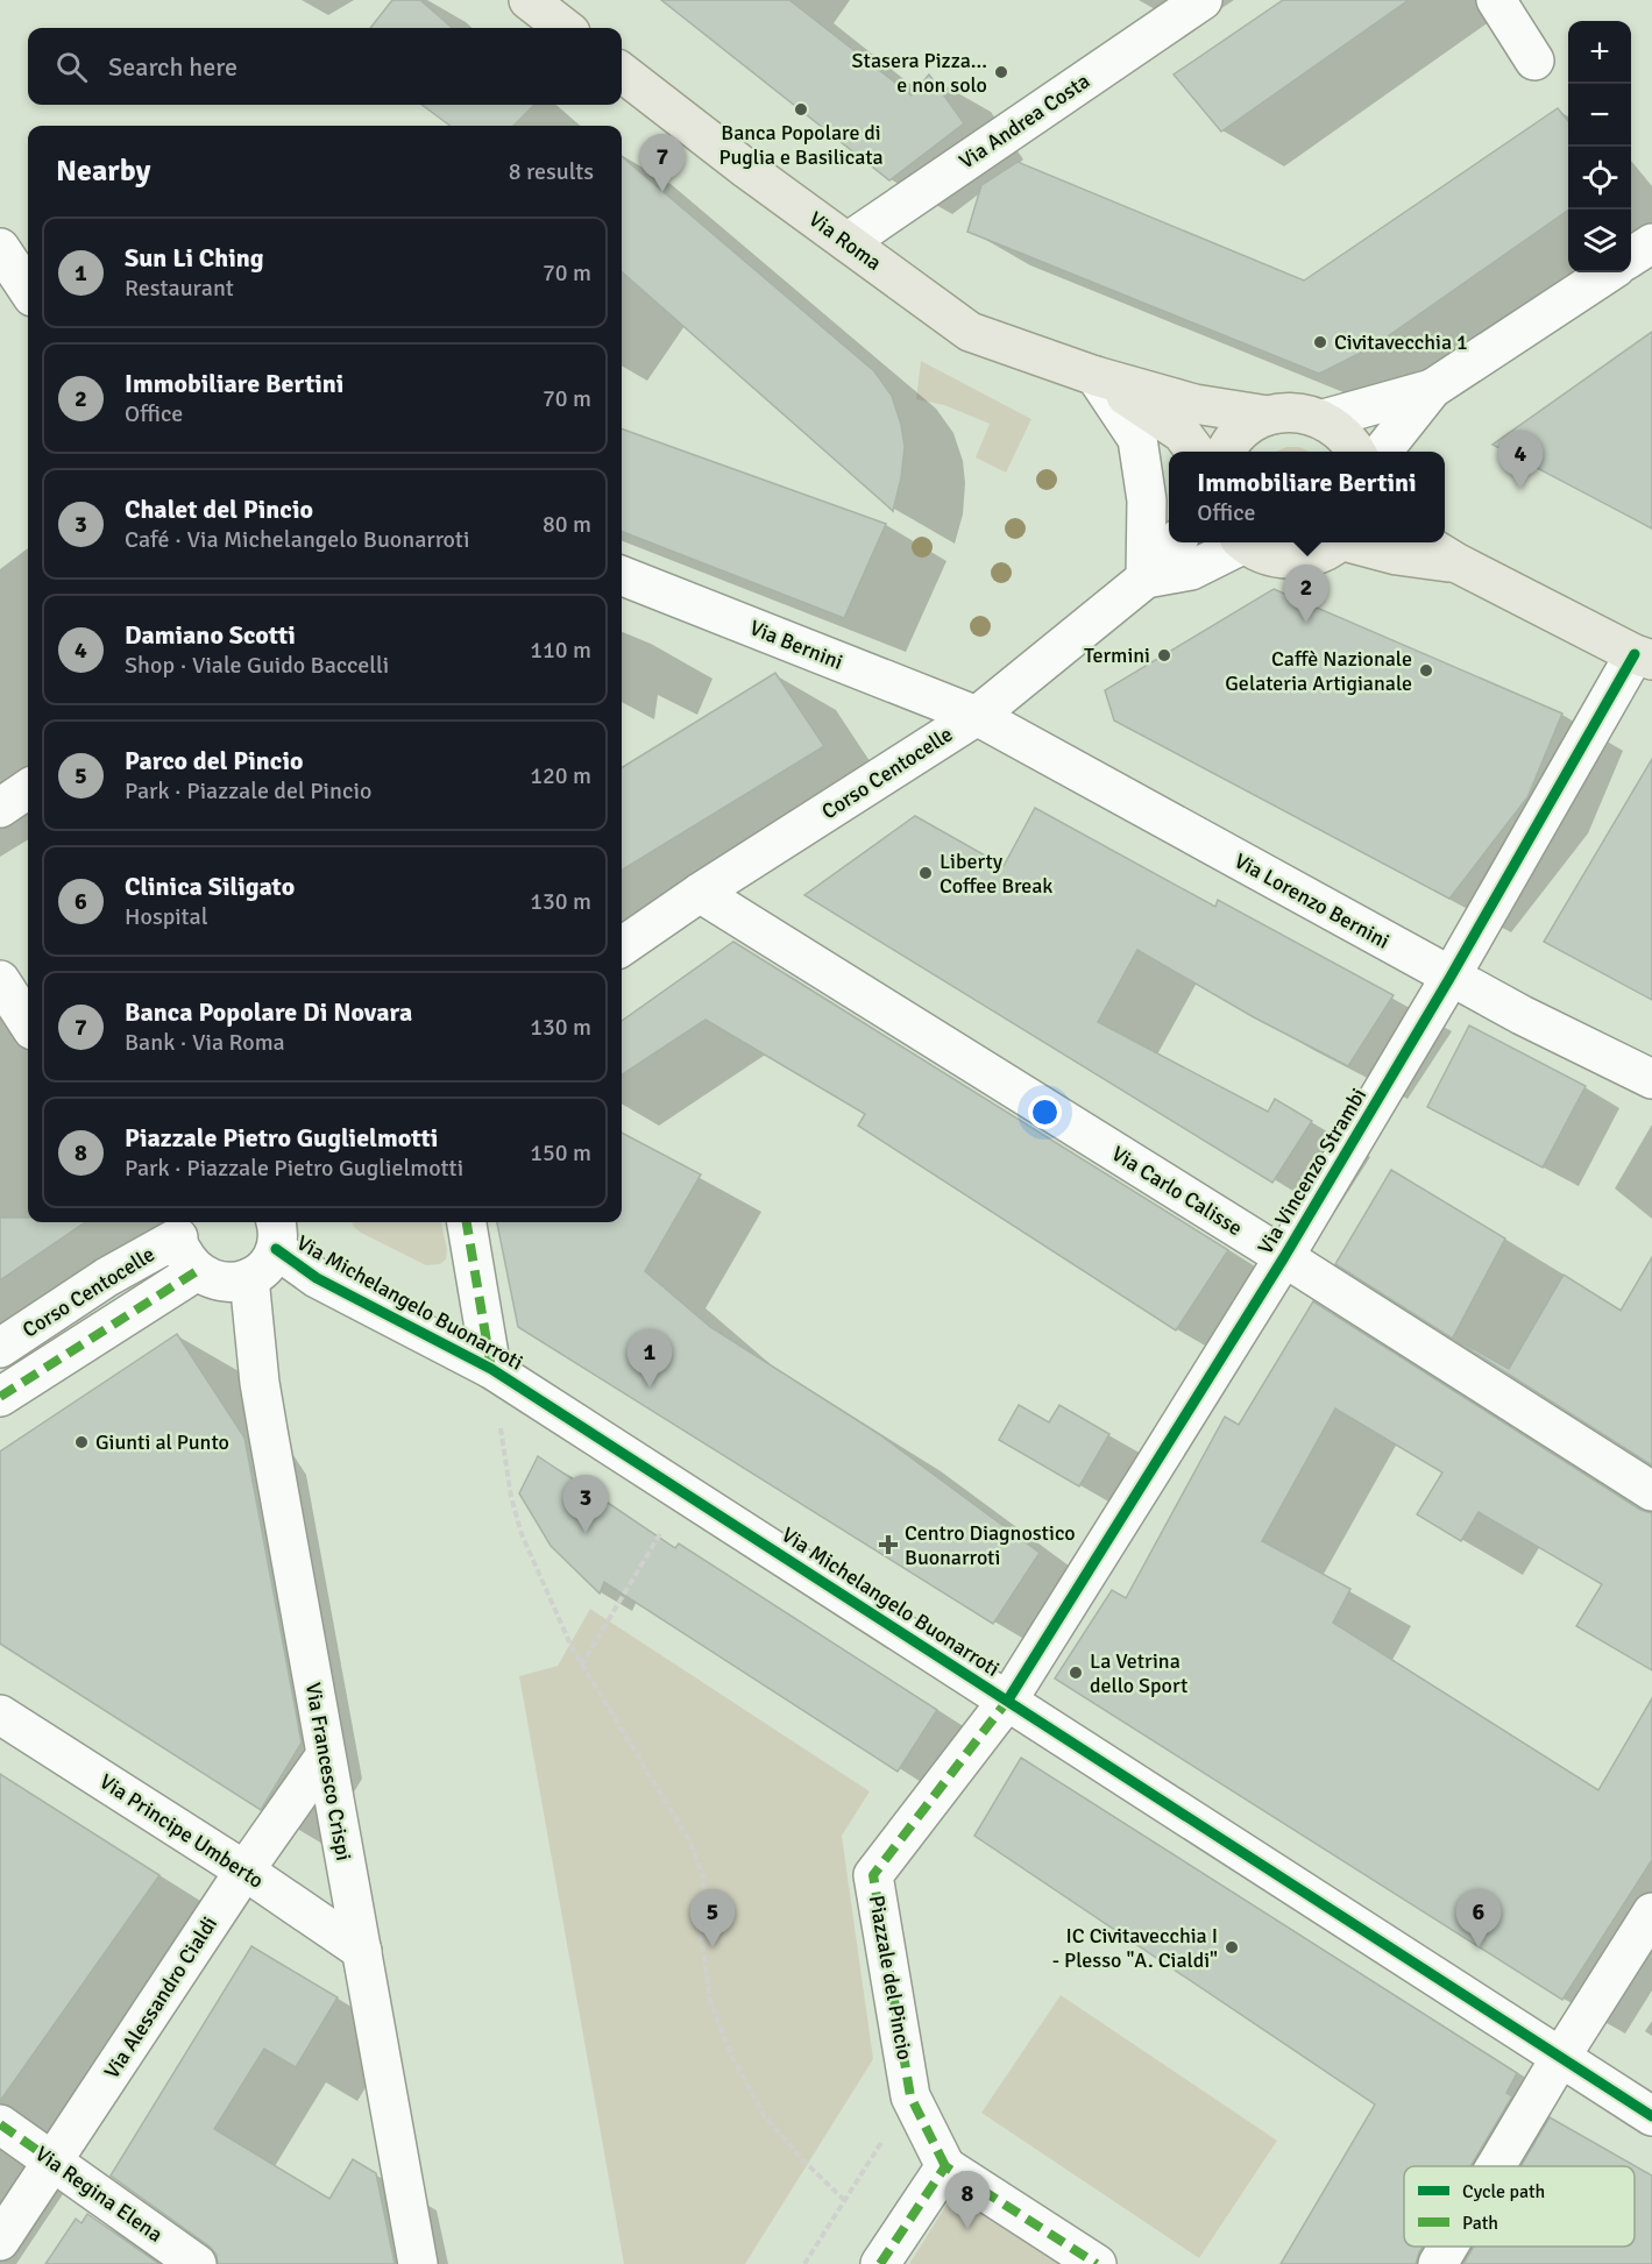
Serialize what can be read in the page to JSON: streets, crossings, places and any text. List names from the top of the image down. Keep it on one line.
{"streets":{"main road":["Via Roma"],"street":["Via Andrea Costa","Via Bernini","Corso Centocelle","Via Lorenzo Bernini","Via Vincenzo Strambi","Via Carlo Calisse","Via Michelangelo Buonarroti","Via Francesco Crispi","Via Principe Umberto","Piazzale del Pincio","Via Alessandro Cialdi","Via Regina Elena"]},"crossings":[["Via Andrea Costa","Via Roma"],["Via Bernini","Corso Centocelle"],["Via Bernini","Via Lorenzo Bernini"],["Corso Centocelle","Via Lorenzo Bernini"],["Corso Centocelle","Via Carlo Calisse"],["Via Lorenzo Bernini","Via Vincenzo Strambi"],["Via Vincenzo Strambi","Via Carlo Calisse"],["Via Vincenzo Strambi","Via Michelangelo Buonarroti"],["Via Vincenzo Strambi","Piazzale del Pincio"],["Via Michelangelo Buonarroti","Piazzale del Pincio"],["Via Francesco Crispi","Via Principe Umberto"],["Via Francesco Crispi","Via Alessandro Cialdi"],["Via Principe Umberto","Via Alessandro Cialdi"],["Via Alessandro Cialdi","Via Regina Elena"]],"places":{"other":["Stasera Pizza... e non solo","Banca Popolare di Puglia e Basilicata","Civitavecchia 1","Termini","Caffè Nazionale Gelateria Artigianale","Liberty Coffee Break","Giunti al Punto","La Vetrina dello Sport","IC Civitavecchia I - Plesso \"A. Cialdi\""],"health":["Centro Diagnostico Buonarroti"]},"legend":["Cycle path","Path"],"page":{"map_buttons":["+","−"],"search":"Search here","heading":["Nearby","8 results"],"pins":["7","4","2","1","3","5","6","8"],"list":[{"mark":"1","name":"Sun Li Ching","note":"Restaurant","value":"70 m"},{"mark":"2","name":"Immobiliare Bertini","note":"Office","value":"70 m"},{"mark":"3","name":"Chalet del Pincio","note":"Café · Via Michelangelo Buonarroti","value":"80 m"},{"mark":"4","name":"Damiano Scotti","note":"Shop · Viale Guido Baccelli","value":"110 m"},{"mark":"5","name":"Parco del Pincio","note":"Park · Piazzale del Pincio","value":"120 m"},{"mark":"6","name":"Clinica Siligato","note":"Hospital","value":"130 m"},{"mark":"7","name":"Banca Popolare Di Novara","note":"Bank · Via Roma","value":"130 m"},{"mark":"8","name":"Piazzale Pietro Guglielmotti","note":"Park · Piazzale Pietro Guglielmotti","value":"150 m"}],"popup":["Immobiliare Bertini","Office"]}}
